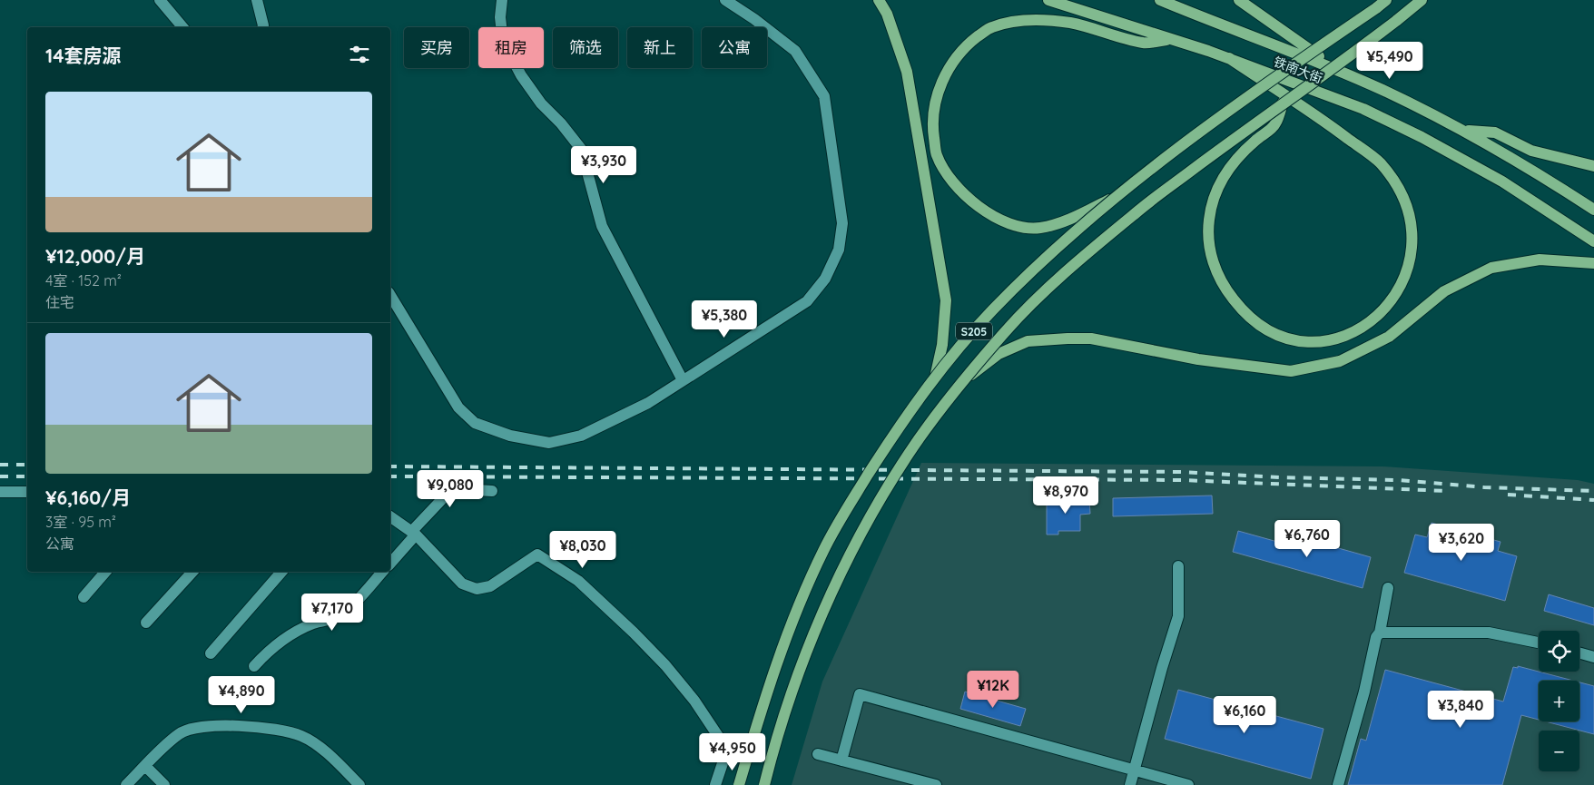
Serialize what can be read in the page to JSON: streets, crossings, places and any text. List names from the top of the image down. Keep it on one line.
{"streets":{"main road":["铁南大街","S205"]},"page":{"chip":["买房","租房","筛选","新上","公寓"],"heading":"14套房源","price":["¥5,490","¥3,930","¥5,380","¥9,080","¥8,970","¥6,760","¥3,620","¥8,030","¥7,170","¥12K","¥4,890","¥3,840","¥6,160","¥4,950"],"list":[{"name":"¥12,000/月","note":"4室 · 152 m² · 住宅"},{"name":"¥6,160/月","note":"3室 · 95 m² · 公寓"}],"map_buttons":["+","−"]}}
